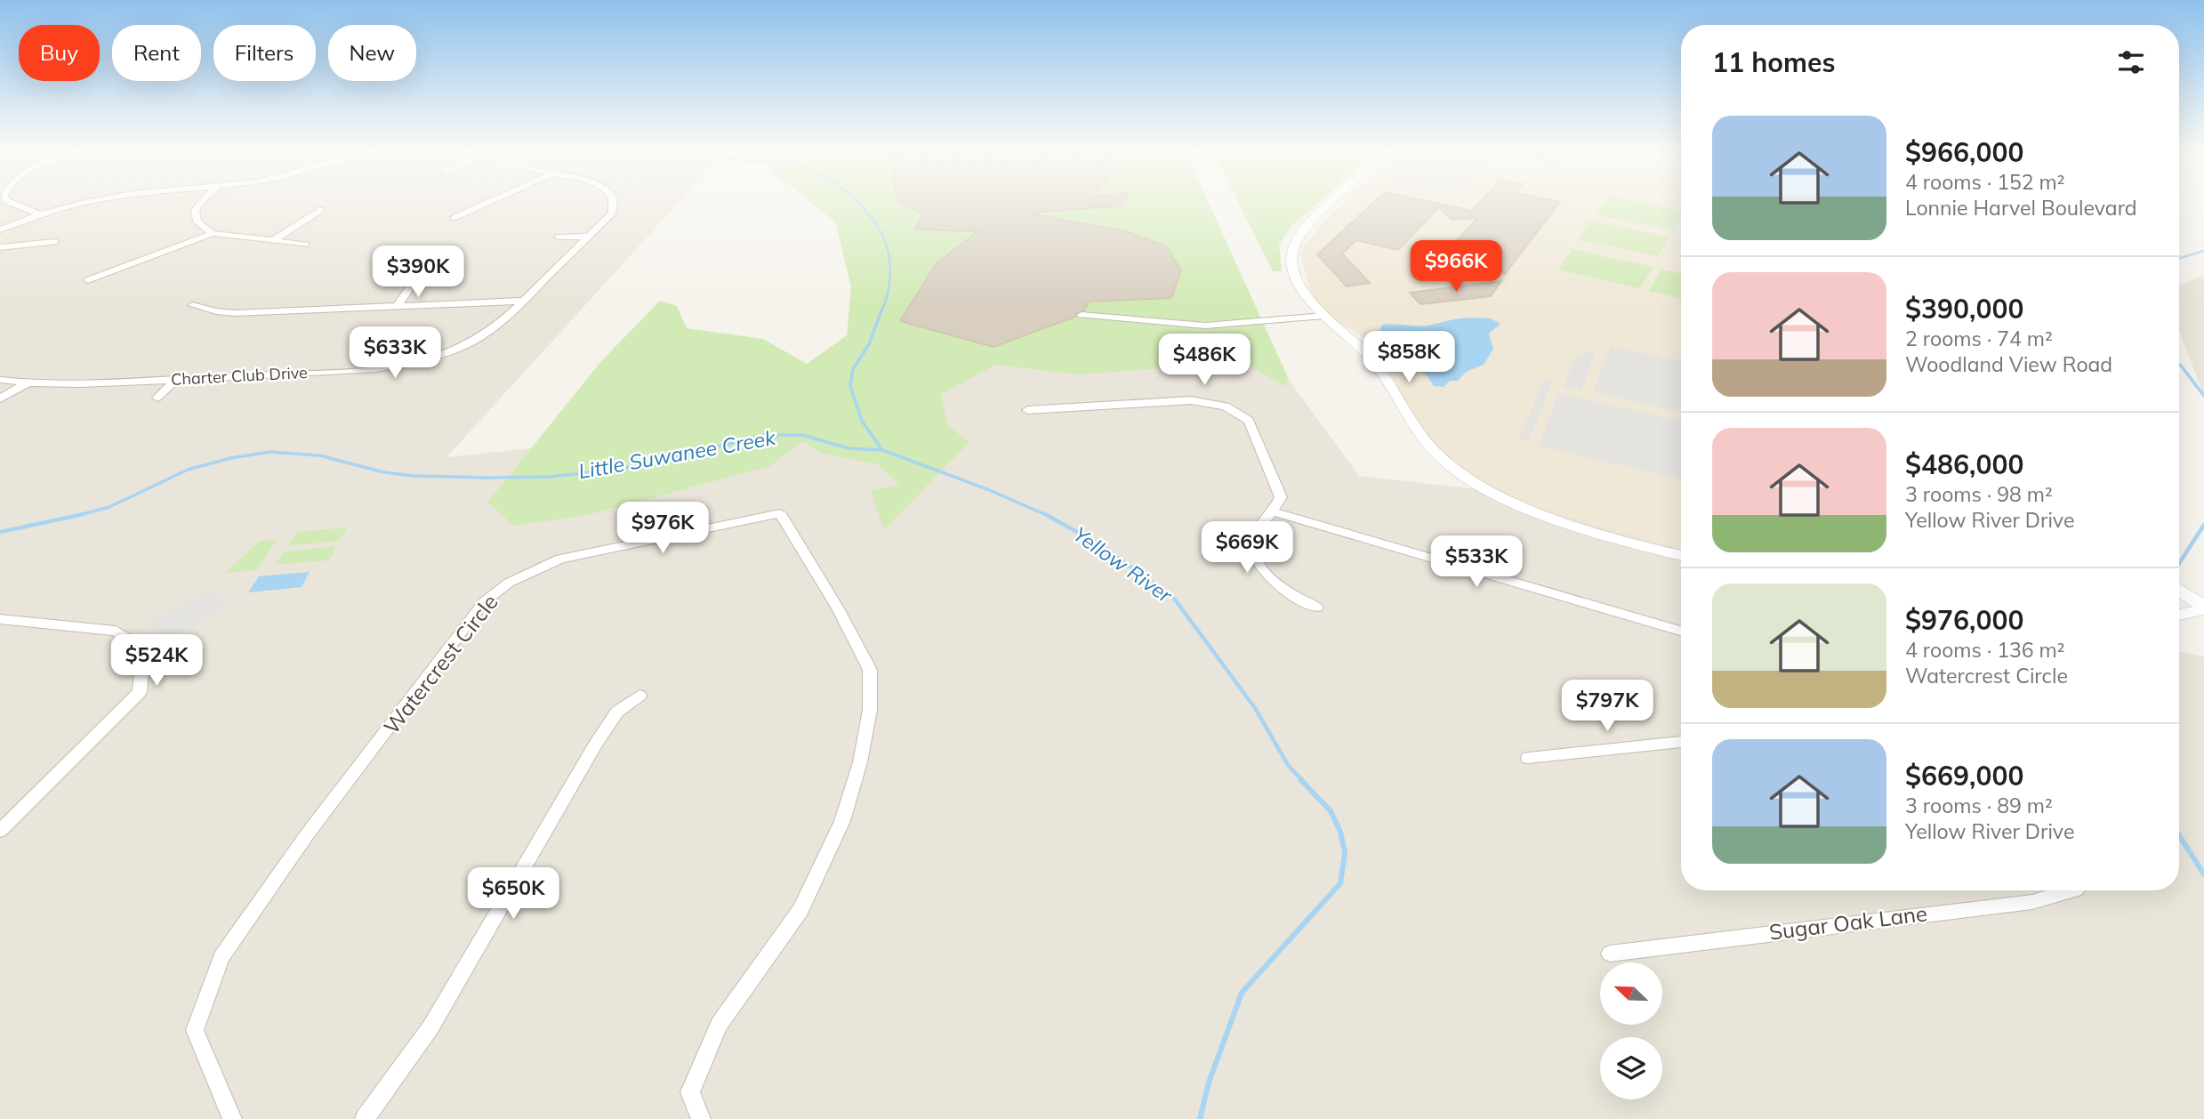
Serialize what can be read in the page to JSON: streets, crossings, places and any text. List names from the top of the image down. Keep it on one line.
{"streets":{"street":["Charter Club Drive","Watercrest Circle","Sugar Oak Lane"]},"water":["Little Suwanee Creek","Yellow River"],"north":"top left","page":{"chip":["Buy","Rent","Filters","New"],"heading":"11 homes","list":[{"name":"$966,000","note":"4 rooms · 152 m² · Lonnie Harvel Boulevard"},{"name":"$390,000","note":"2 rooms · 74 m² · Woodland View Road"},{"name":"$486,000","note":"3 rooms · 98 m² · Yellow River Drive"},{"name":"$976,000","note":"4 rooms · 136 m² · Watercrest Circle"},{"name":"$669,000","note":"3 rooms · 89 m² · Yellow River Drive"}],"price":["$966K","$390K","$633K","$858K","$486K","$976K","$669K","$533K","$524K","$797K","$650K"]}}
